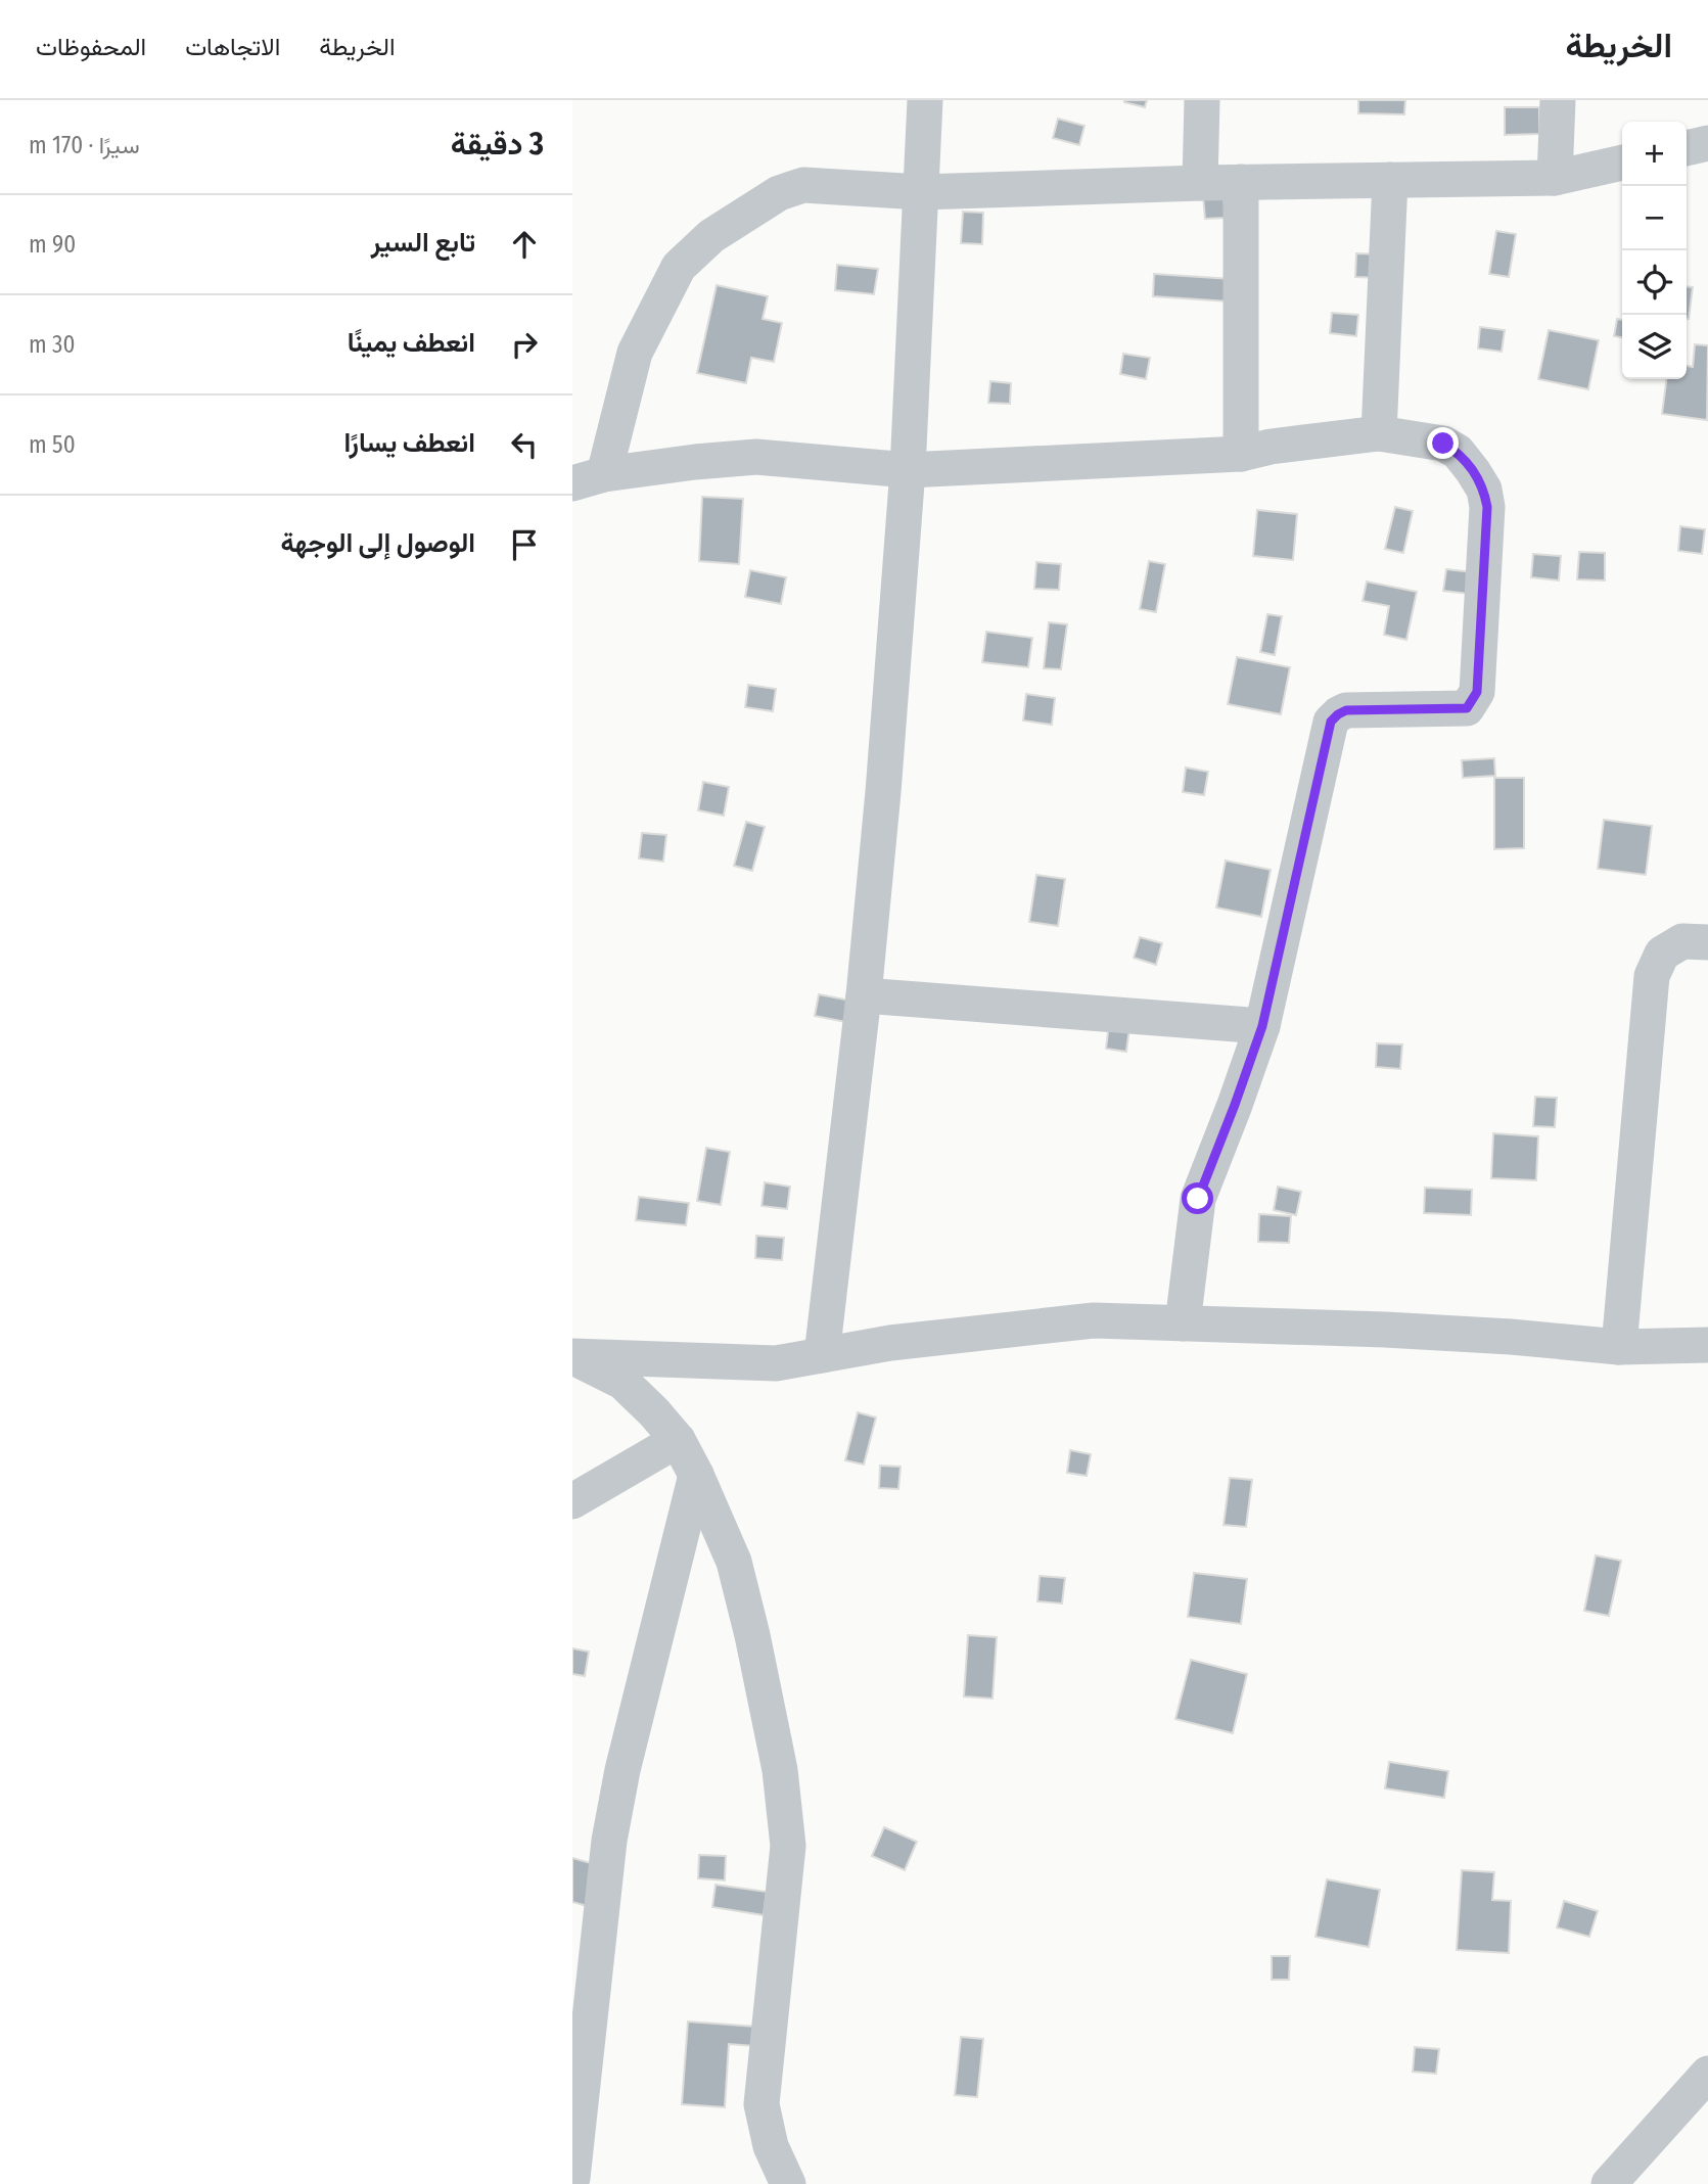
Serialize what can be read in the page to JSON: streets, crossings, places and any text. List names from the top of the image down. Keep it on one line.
{"page":{"header":"الخريطة","nav":["الخريطة","الاتجاهات","المحفوظات"],"heading":["3 دقيقة","سيرًا · 170 m"],"map_buttons":["+","−"],"list":[["تابع السير","90 m"],["انعطف يمينًا","30 m"],["انعطف يسارًا","50 m"],"الوصول إلى الوجهة"]}}
